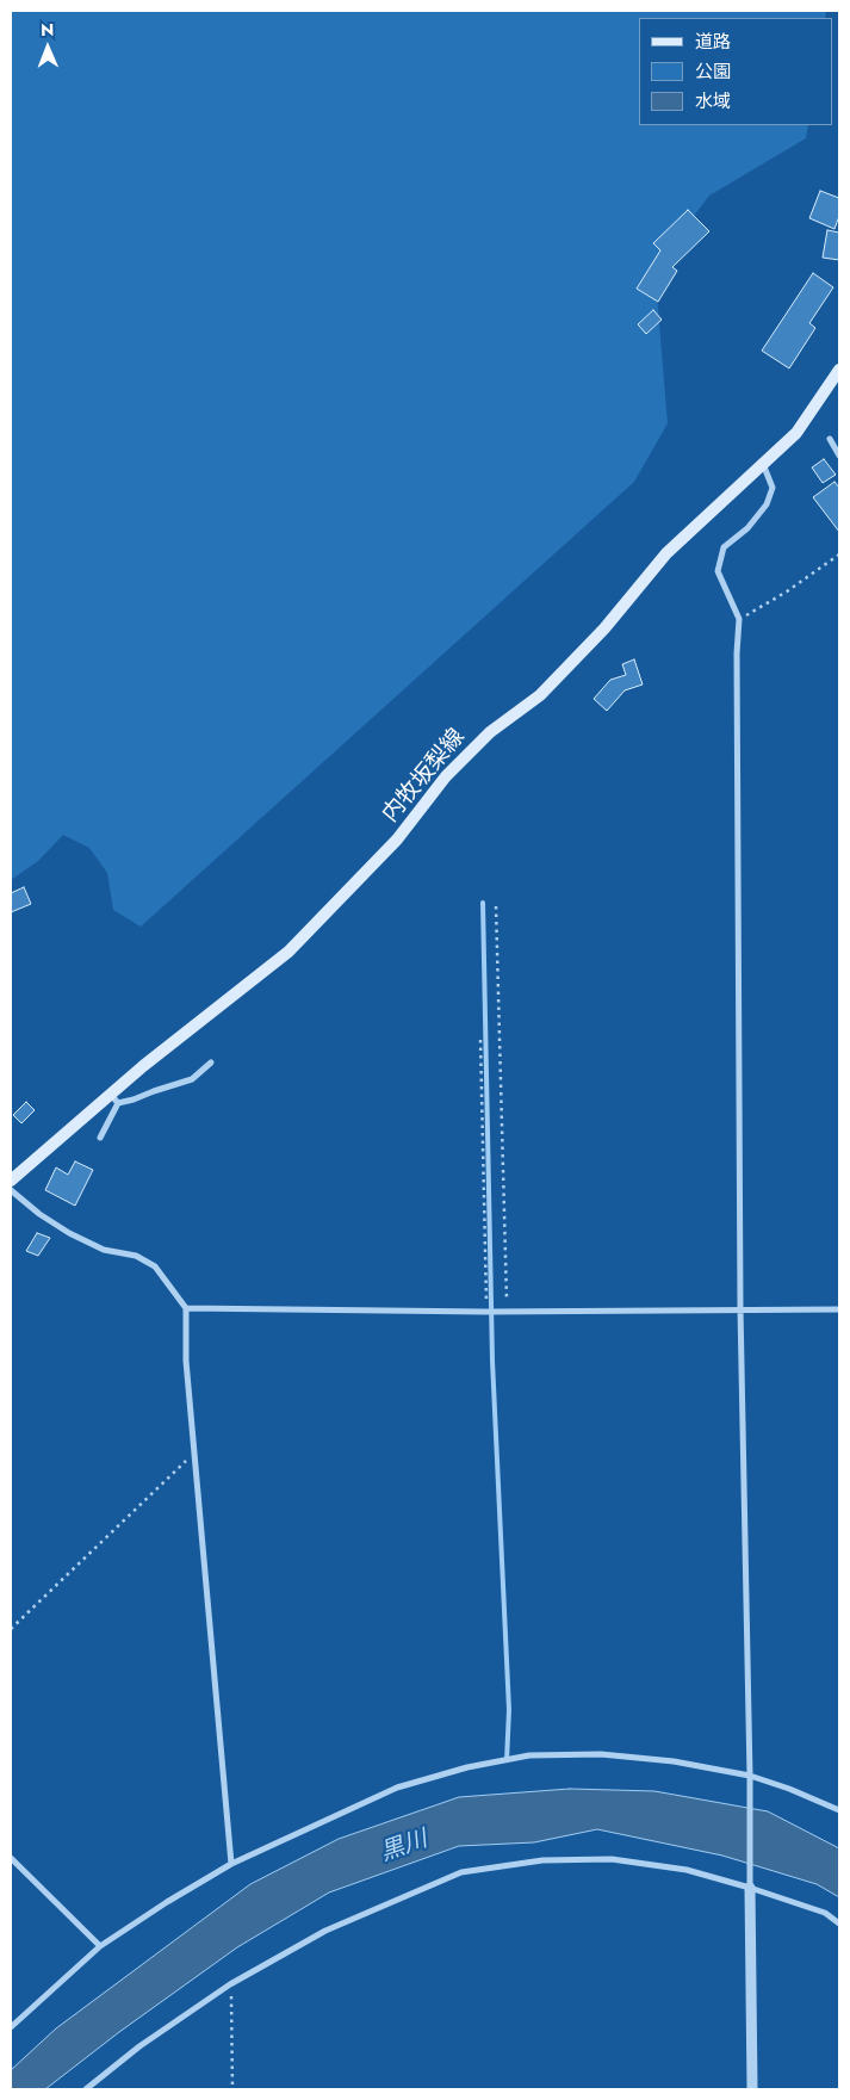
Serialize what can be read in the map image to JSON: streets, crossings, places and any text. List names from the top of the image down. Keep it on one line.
{"streets":{"main road":["内牧坂梨線"]},"water":["黒川"],"legend":["道路","公園","水域"],"north":"top"}
